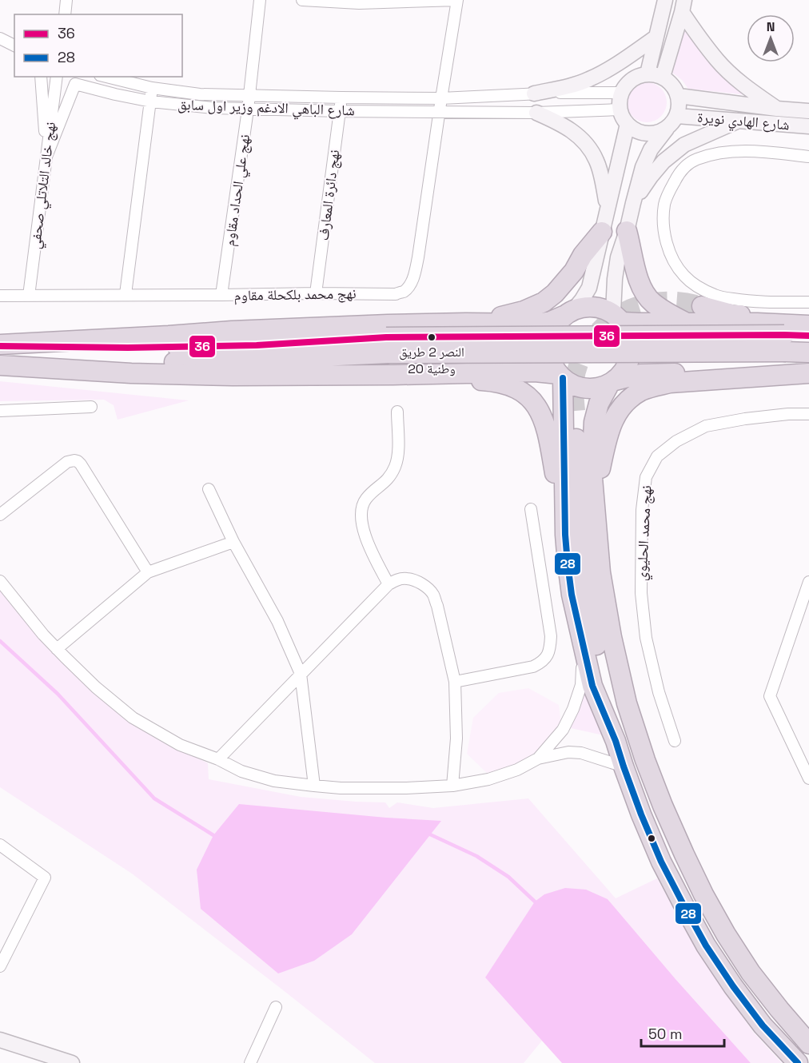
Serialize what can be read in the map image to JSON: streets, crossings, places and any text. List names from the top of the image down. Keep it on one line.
{"streets":{"main road":["شارع الهادي نويرة"],"street":["شارع الباهي الادغم وزير اول سابق","نهج خالد التلاتلي صحفي","نهج علي الحداد مقاوم","نهج دائرة المعارف","نهج محمد بلكحلة مقاوم","نهج محمد الحليوي"]},"crossings":[["شارع الباهي الادغم وزير اول سابق","شارع الهادي نويرة"],["شارع الباهي الادغم وزير اول سابق","نهج خالد التلاتلي صحفي"],["شارع الباهي الادغم وزير اول سابق","نهج علي الحداد مقاوم"],["شارع الباهي الادغم وزير اول سابق","نهج دائرة المعارف"],["شارع الباهي الادغم وزير اول سابق","نهج محمد بلكحلة مقاوم"],["نهج خالد التلاتلي صحفي","نهج محمد بلكحلة مقاوم"],["نهج علي الحداد مقاوم","نهج محمد بلكحلة مقاوم"],["نهج دائرة المعارف","نهج محمد بلكحلة مقاوم"]],"places":["النصر 2 طريق وطنية 20"],"lines":["transit line 36","transit line 28"],"legend":["36","28"],"scale_bar":"50 m","north":"top"}
